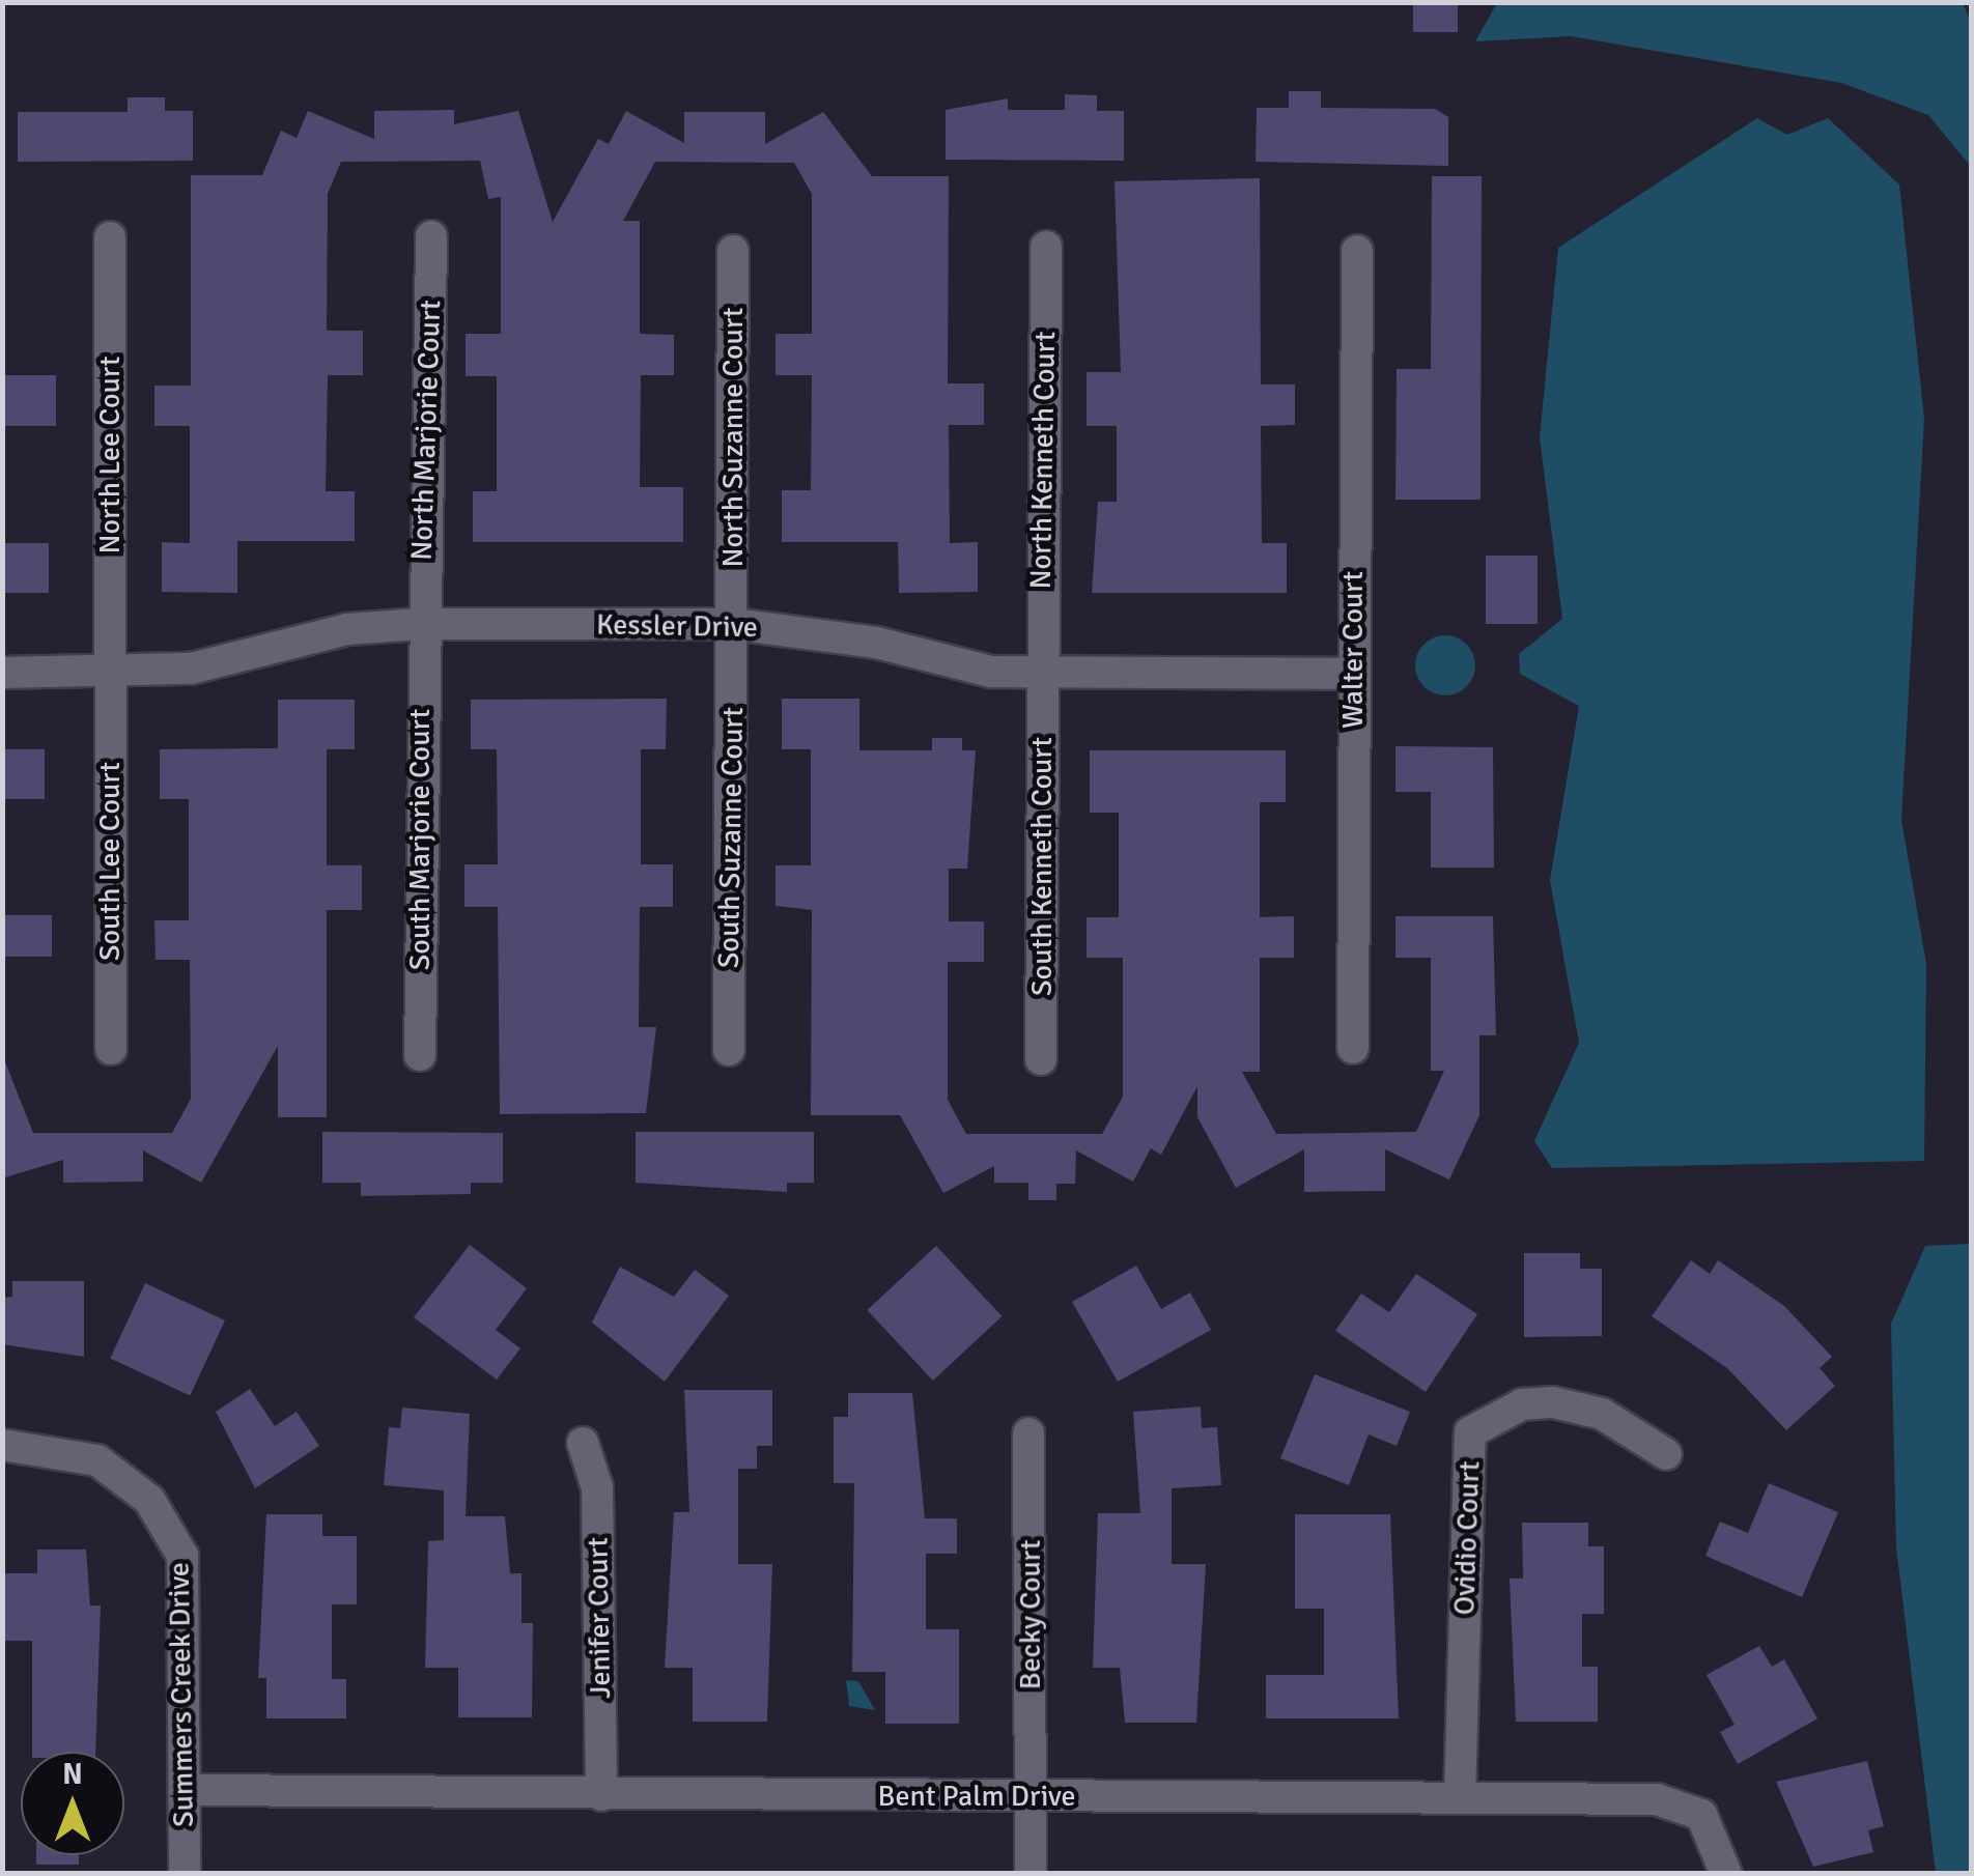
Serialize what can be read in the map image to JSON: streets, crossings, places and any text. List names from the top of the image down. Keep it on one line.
{"streets":{"street":["North Marjorie Court","North Suzanne Court","North Lee Court","North Kenneth Court","Kessler Drive","Walter Court","South Suzanne Court","South Marjorie Court","South Lee Court","South Kenneth Court","Ovidio Court","Becky Court","Jenifer Court","Summers Creek Drive","Bent Palm Drive"]},"crossings":[["North Marjorie Court","Kessler Drive"],["North Marjorie Court","South Marjorie Court"],["North Suzanne Court","Kessler Drive"],["North Suzanne Court","South Suzanne Court"],["North Lee Court","Kessler Drive"],["North Lee Court","South Lee Court"],["North Kenneth Court","Kessler Drive"],["North Kenneth Court","South Kenneth Court"],["Kessler Drive","Walter Court"],["Kessler Drive","South Suzanne Court"],["Kessler Drive","South Marjorie Court"],["Kessler Drive","South Lee Court"],["Kessler Drive","South Kenneth Court"],["Ovidio Court","Bent Palm Drive"],["Becky Court","Bent Palm Drive"],["Jenifer Court","Bent Palm Drive"],["Summers Creek Drive","Bent Palm Drive"]],"north":"top"}
